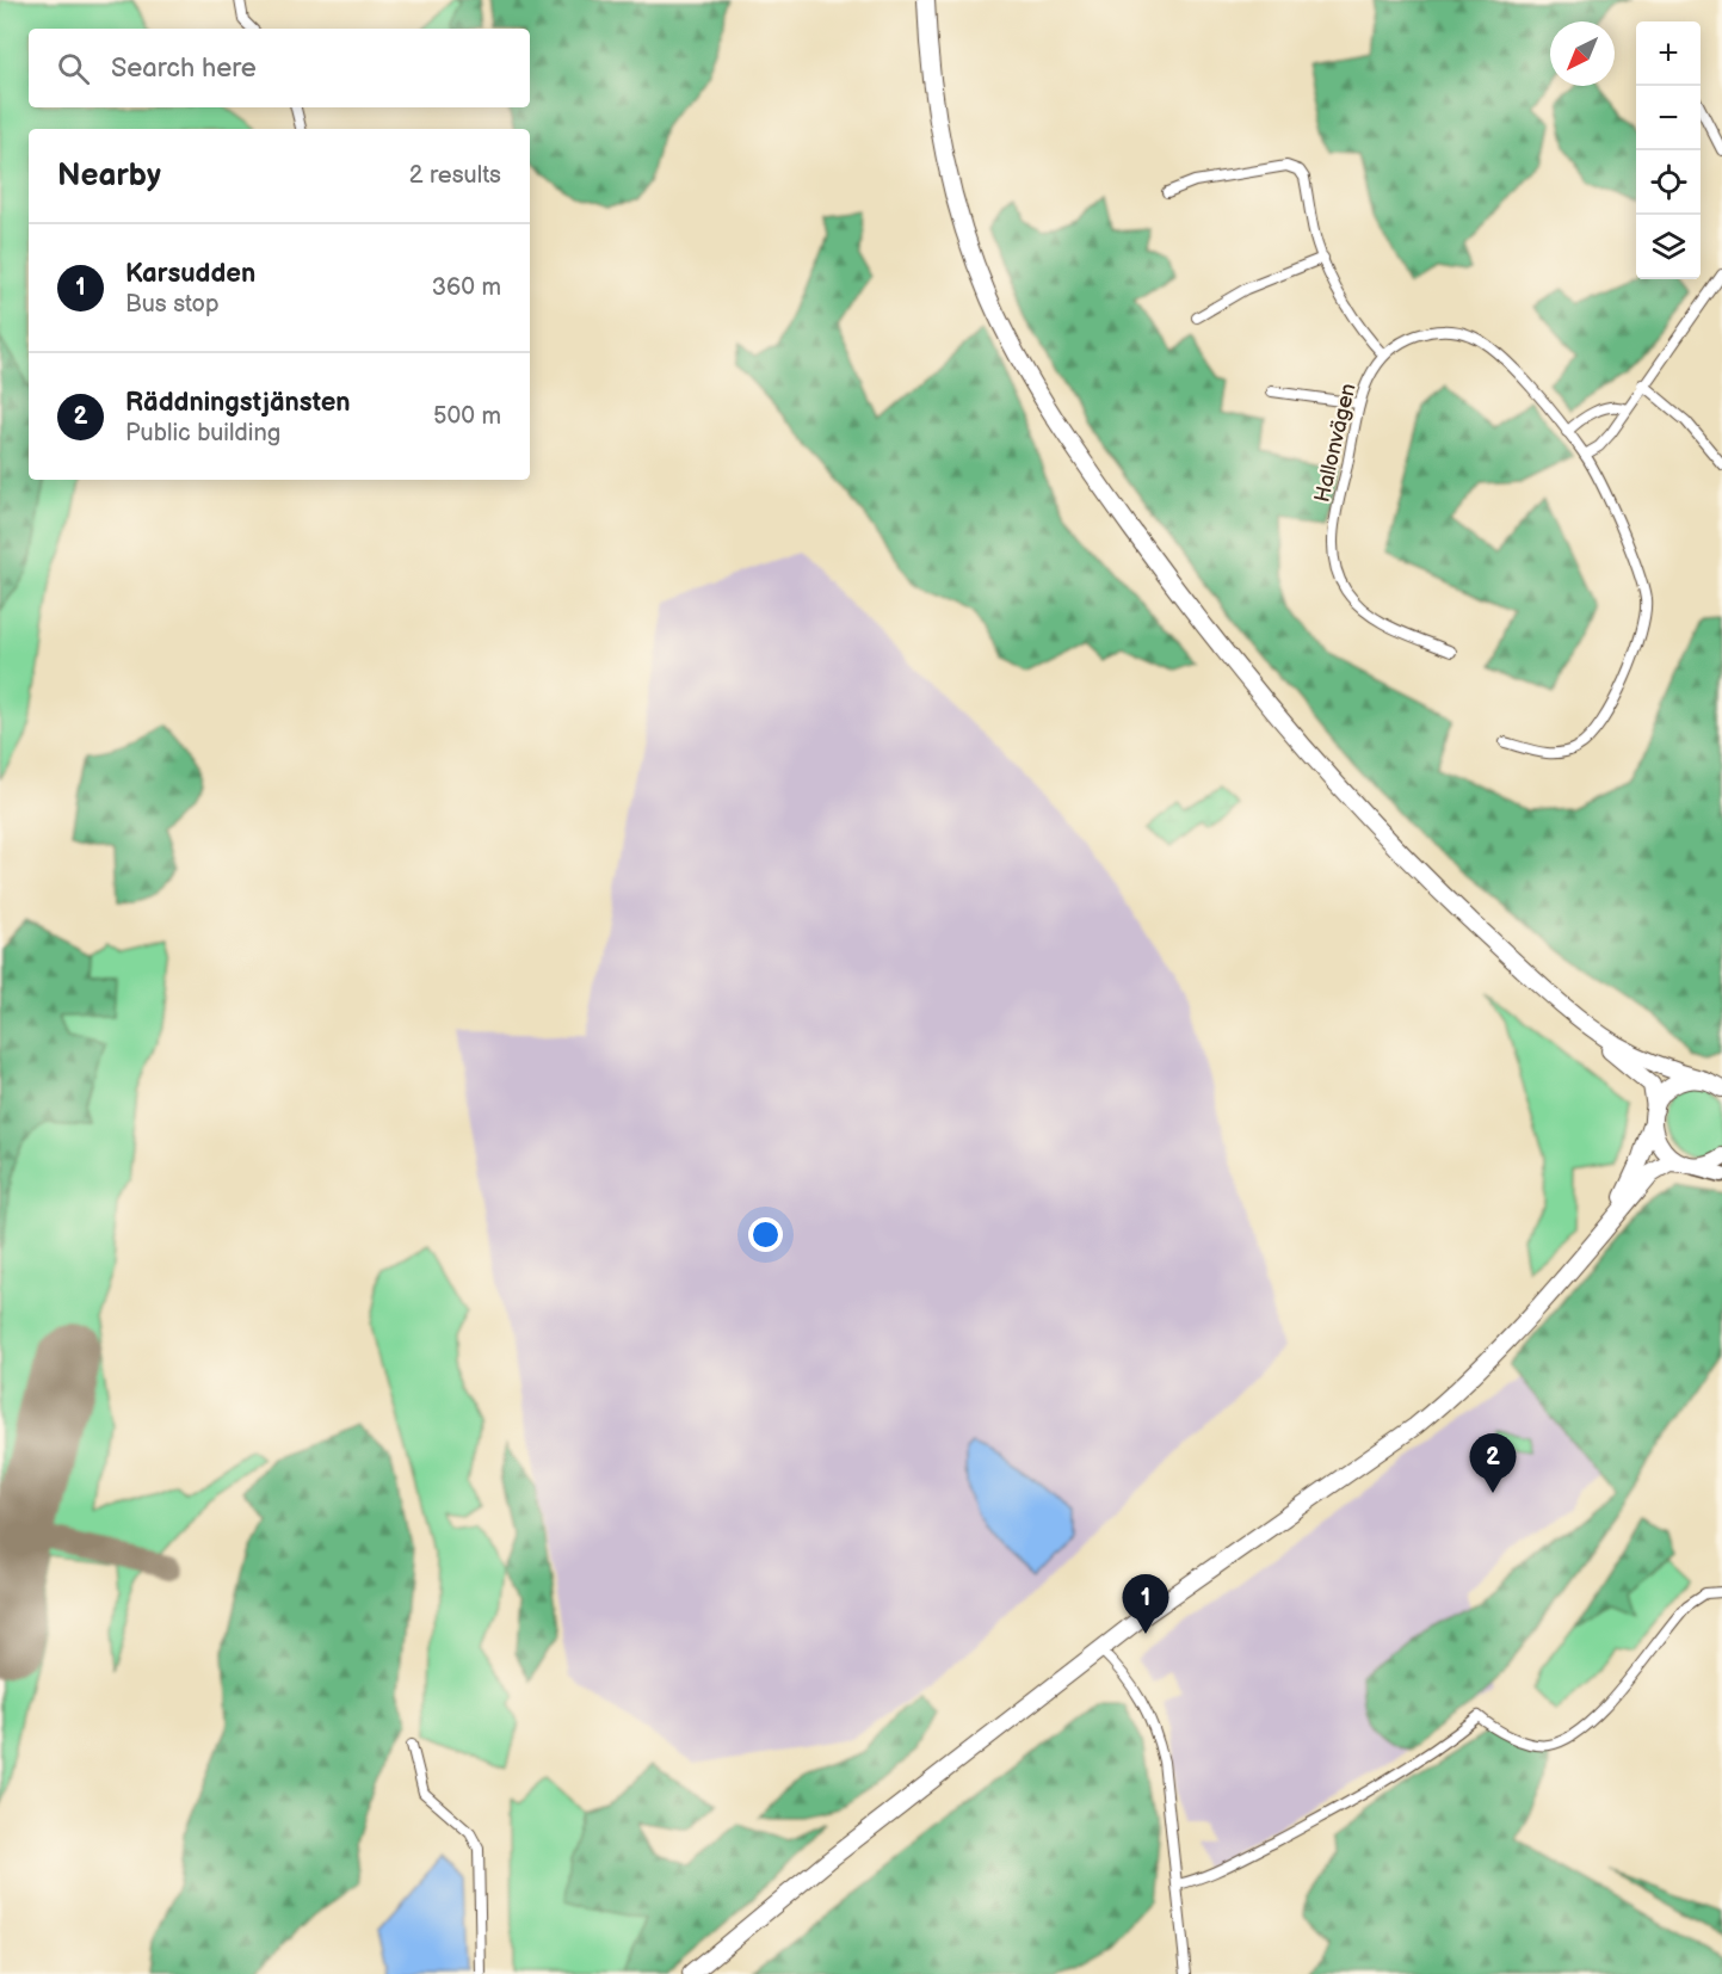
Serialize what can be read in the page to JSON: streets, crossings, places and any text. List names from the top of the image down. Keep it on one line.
{"streets":{"street":["Hallonvägen"]},"north":"bottom left","page":{"map_buttons":["+","−"],"search":"Search here","heading":["Nearby","2 results"],"list":[{"mark":"1","name":"Karsudden","note":"Bus stop","value":"360 m"},{"mark":"2","name":"Räddningstjänsten","note":"Public building","value":"500 m"}],"pins":["2","1"]}}
